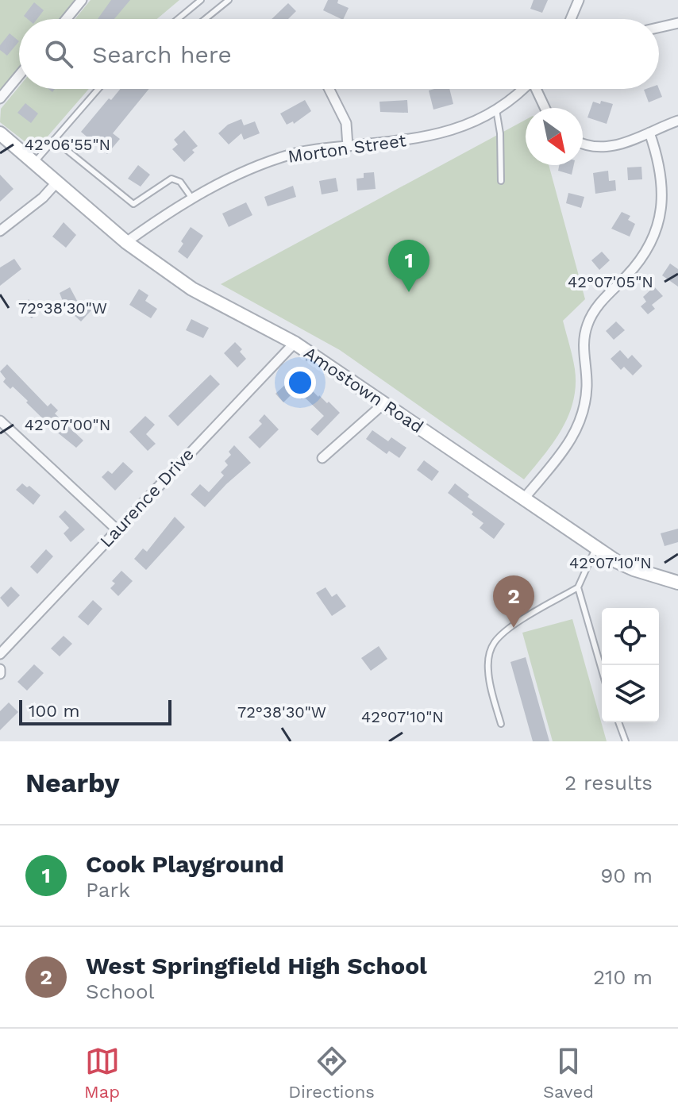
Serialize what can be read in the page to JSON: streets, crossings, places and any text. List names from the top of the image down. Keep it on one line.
{"streets":{"street":["Morton Street","Amostown Road","Laurence Drive"]},"crossings":[["Morton Street","Amostown Road"],["Amostown Road","Laurence Drive"]],"scale_bar":"100 m","north":"bottom right","page":{"search":"Search here","pins":["1","2"],"scale":"100 m","heading":["Nearby","2 results"],"list":[{"mark":"1","name":"Cook Playground","note":"Park","value":"90 m"},{"mark":"2","name":"West Springfield High School","note":"School","value":"210 m"}],"nav":["Map","Directions","Saved"]},"coordinates":["42°06'55\"N","42°07'05\"N","72°38'30\"W","42°07'00\"N","42°07'10\"N"]}
